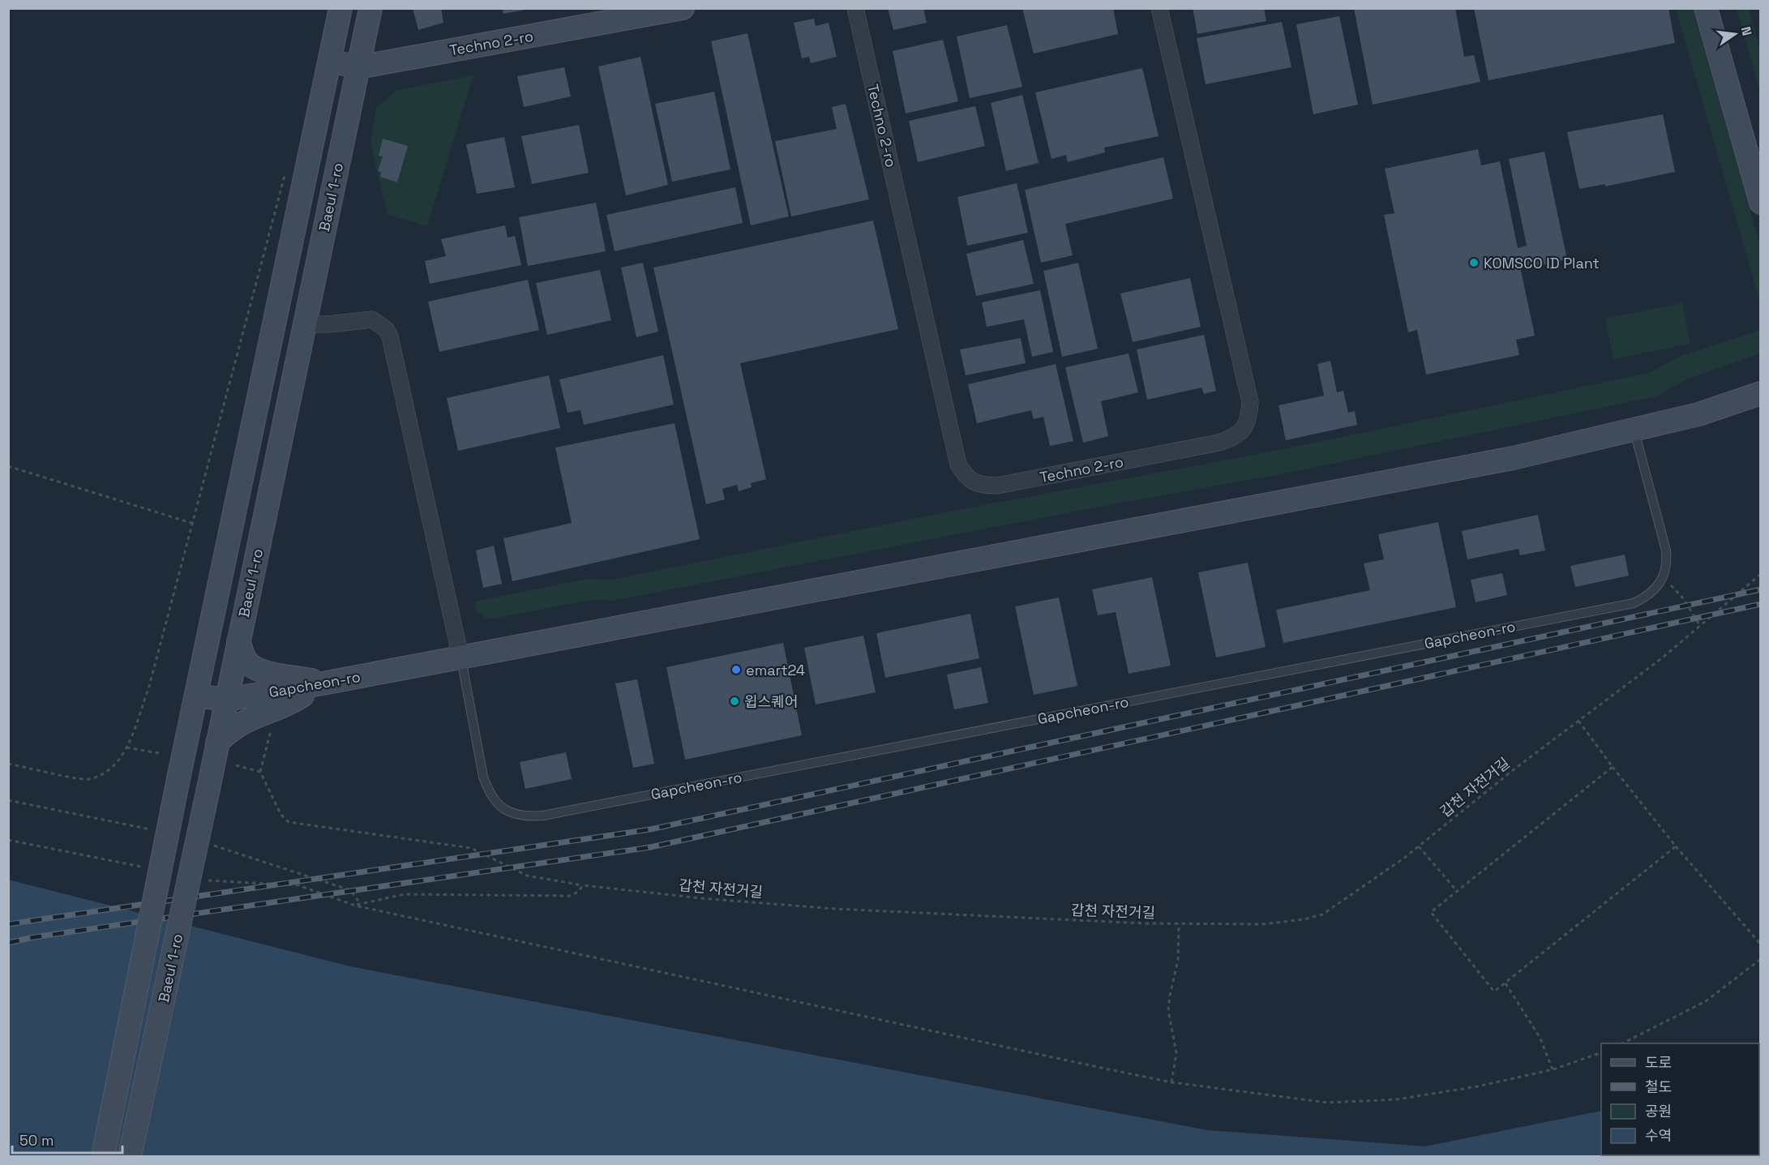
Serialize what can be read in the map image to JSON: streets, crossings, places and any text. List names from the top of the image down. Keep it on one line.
{"streets":{"main road":["Techno 2-ro","Baeul 1-ro","Gapcheon-ro"],"path":["갑천 자전거길"]},"crossings":[["Techno 2-ro","Baeul 1-ro"],["Baeul 1-ro","Gapcheon-ro"]],"places":["KOMSCO ID Plant","emart24","윕스퀘어"],"legend":["도로","철도","공원","수역"],"scale_bar":"50 m","north":"right"}
